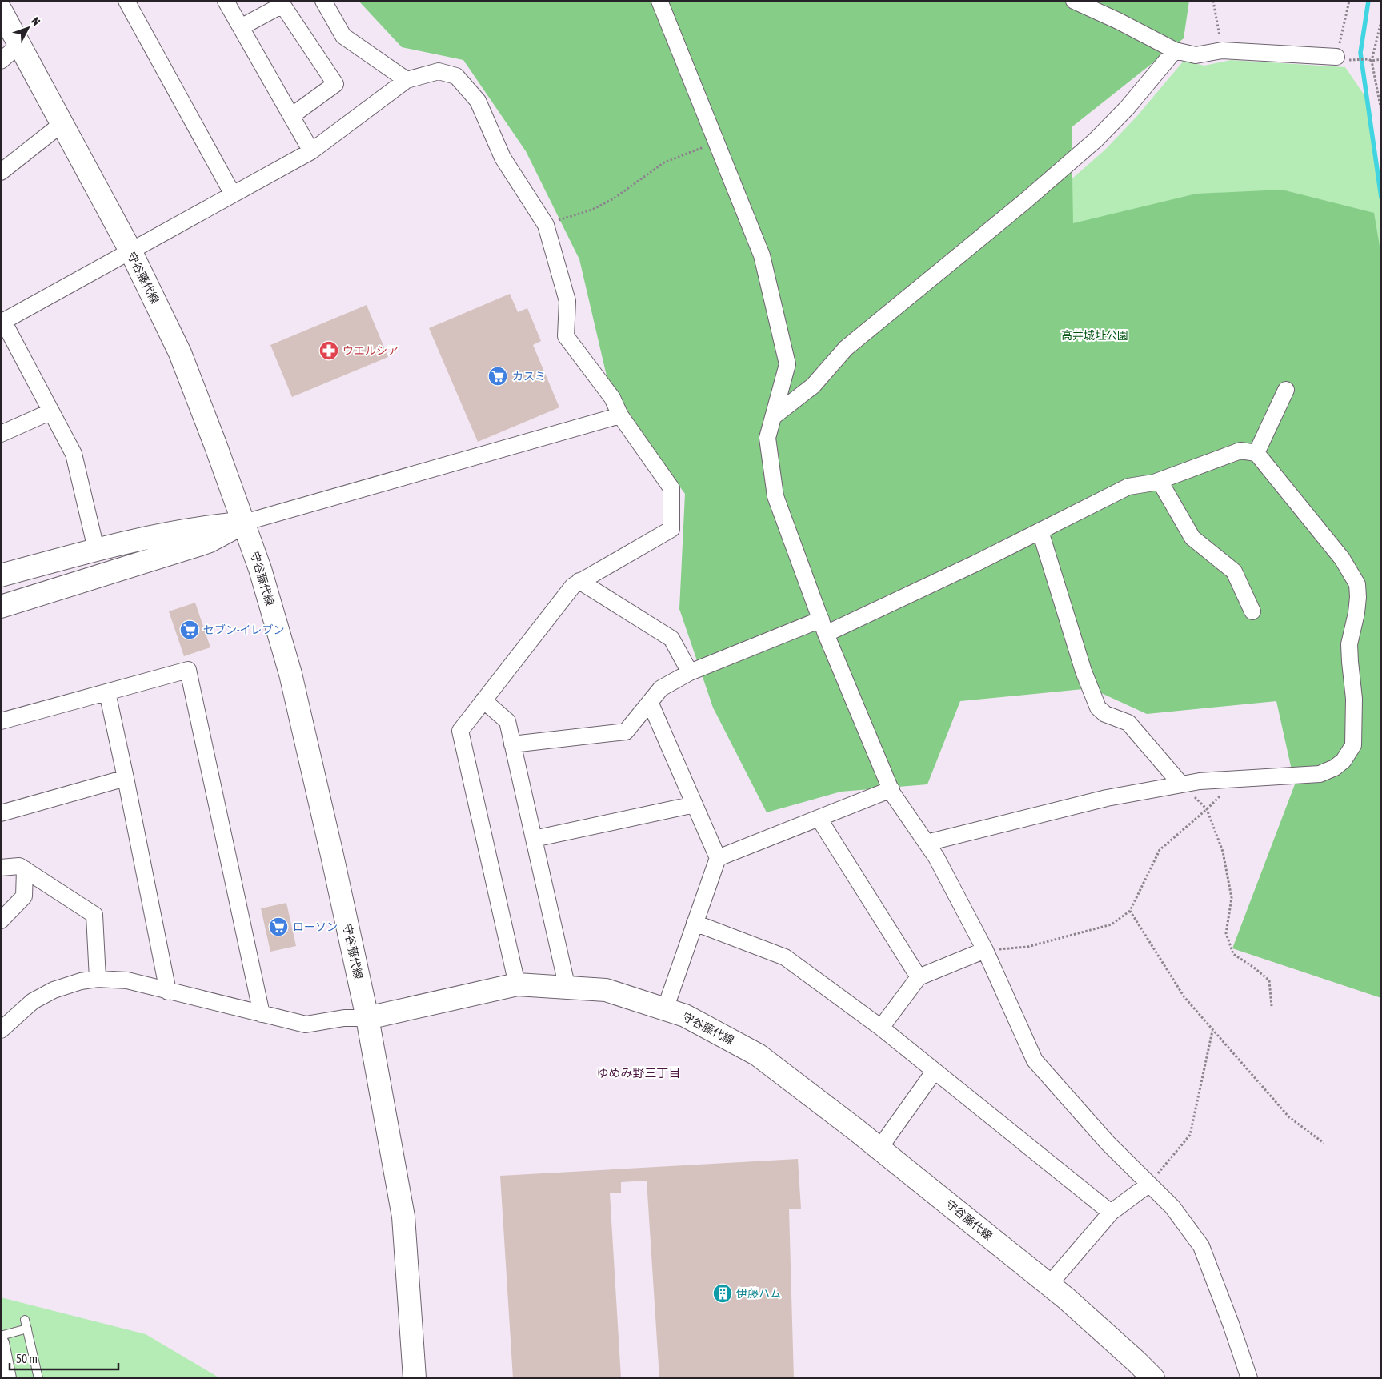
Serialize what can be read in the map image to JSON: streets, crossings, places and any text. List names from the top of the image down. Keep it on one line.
{"streets":{"main road":["守谷藤代線"]},"districts":["ゆめみ野三丁目"],"parks":["高井城址公園"],"places":{"pharmacy":["ウエルシア"],"supermarket":["カスミ","セブン-イレブン","ローソン"],"building":["伊藤ハム"]},"scale_bar":"50 m","north":"top right"}
